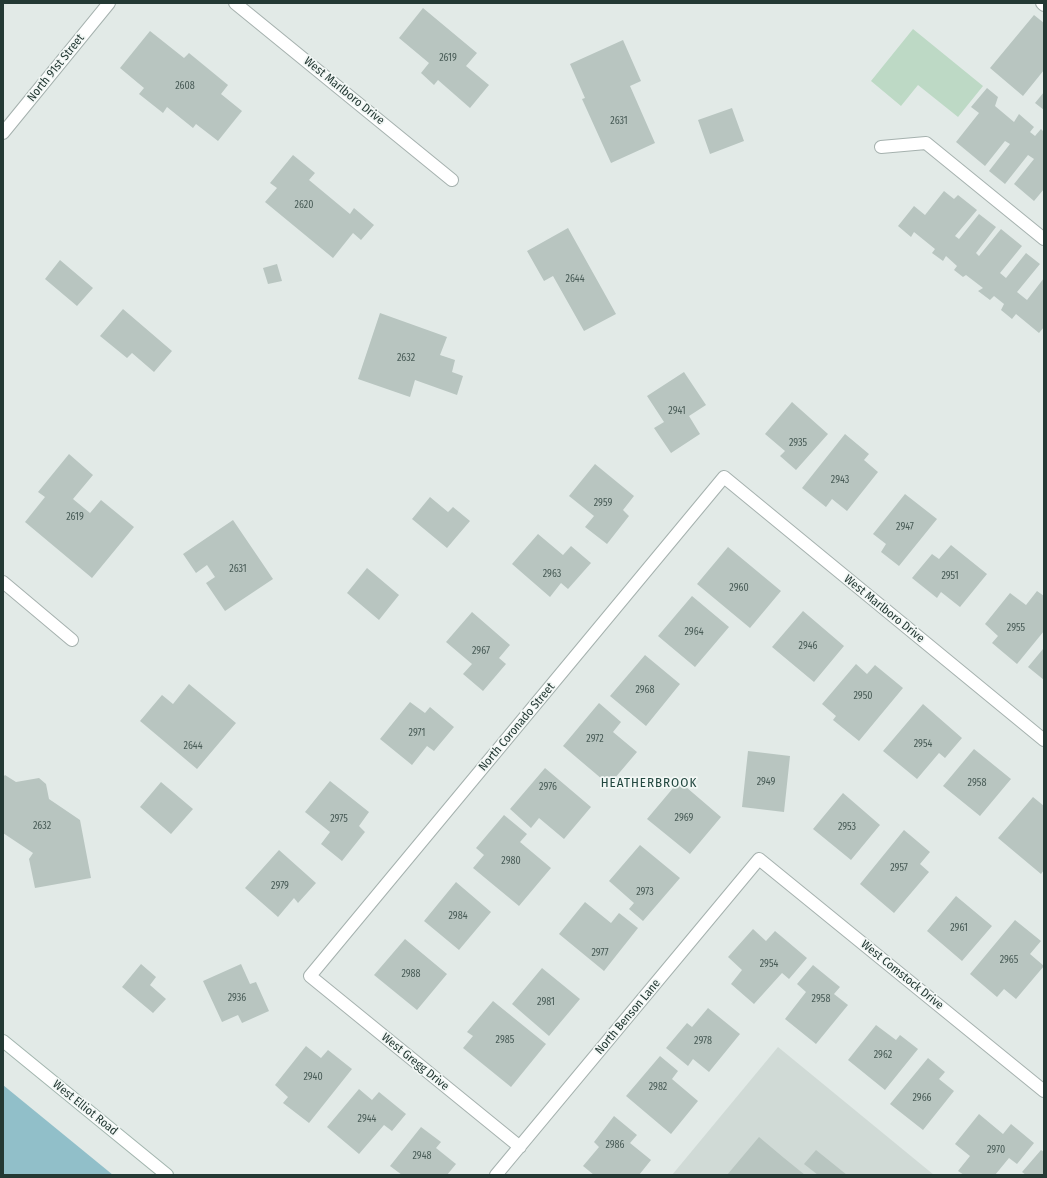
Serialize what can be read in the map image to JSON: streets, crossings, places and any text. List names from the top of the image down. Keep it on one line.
{"streets":{"street":["North 91st Street","West Marlboro Drive","North Coronado Street","West Comstock Drive","North Benson Lane","West Gregg Drive","West Elliot Road"]},"crossings":[["West Marlboro Drive","North Coronado Street"],["North Coronado Street","West Gregg Drive"],["West Comstock Drive","North Benson Lane"],["North Benson Lane","West Gregg Drive"]],"districts":["HEATHERBROOK"],"house_numbers":["2619","2608","2631","2620","2644","2632","2941","2935","2943","2959","2619","2947","2631","2963","2951","2960","2955","2964","2946","2967","2968","2950","2971","2972","2954","2644","2949","2958","2976","2969","2975","2632","2953","2980","2957","2979","2973","2984","2961","2977","2965","2954","2988","2936","2958","2981","2985","2978","2962","2940","2982","2966","2944","2986","2970","2948"]}
